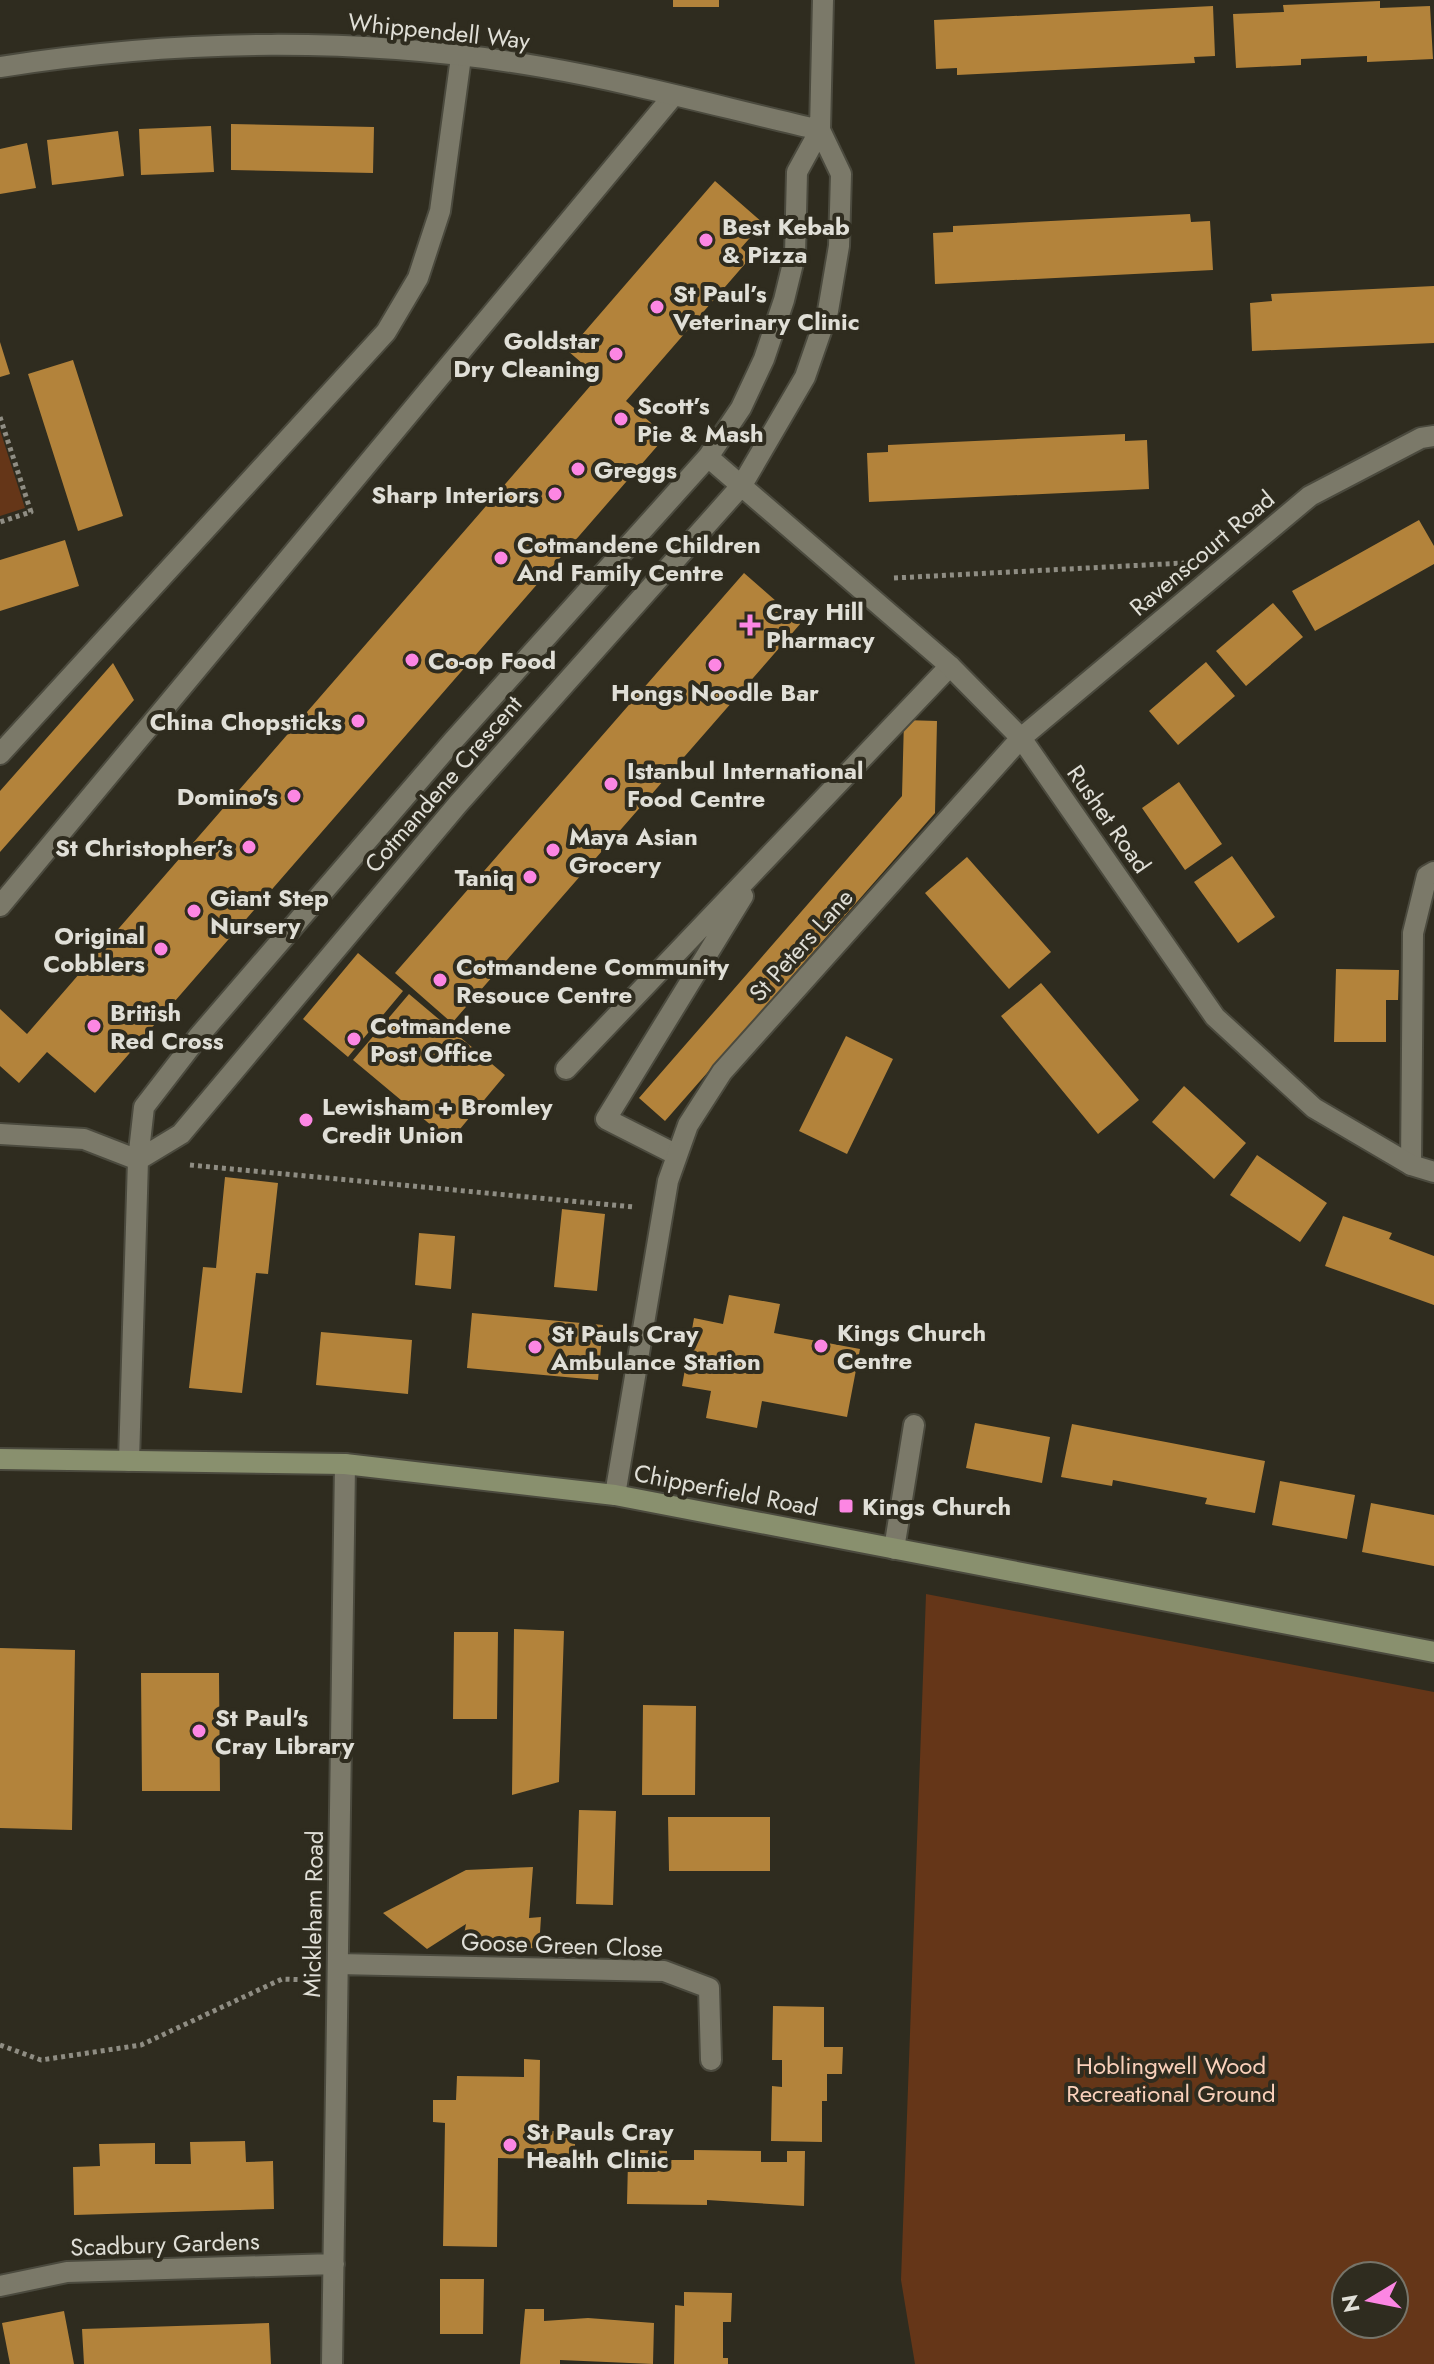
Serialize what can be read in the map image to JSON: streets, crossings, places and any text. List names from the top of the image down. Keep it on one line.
{"streets":{"street":["Whippendell Way","Ravenscourt Road","Cotmandene Crescent","Rushet Road","St Peters Lane","Chipperfield Road","Mickleham Road","Goose Green Close","Scadbury Gardens"]},"crossings":[["Whippendell Way","Cotmandene Crescent"],["Ravenscourt Road","Rushet Road"],["Ravenscourt Road","St Peters Lane"],["Cotmandene Crescent","Rushet Road"],["Cotmandene Crescent","Chipperfield Road"],["Rushet Road","St Peters Lane"],["St Peters Lane","Chipperfield Road"],["Chipperfield Road","Mickleham Road"],["Mickleham Road","Goose Green Close"],["Mickleham Road","Scadbury Gardens"]],"parks":["Hoblingwell Wood Recreational Ground"],"places":{"other":["Best Kebab & Pizza","St Paul’s Veterinary Clinic","Goldstar Dry Cleaning","Scott’s Pie & Mash","Greggs","Sharp Interiors","Cotmandene Children And Family Centre","Co-op Food","Hongs Noodle Bar","China Chopsticks","Istanbul International Food Centre","Domino's","St Christopher’s","Maya Asian Grocery","Taniq","Giant Step Nursery","Original Cobblers","Cotmandene Community Resouce Centre","British Red Cross","Cotmandene Post Office","Lewisham + Bromley Credit Union","Kings Church Centre","St Pauls Cray Ambulance Station","St Paul's Cray Library","St Pauls Cray Health Clinic"],"health":["Cray Hill Pharmacy"],"transit":["Kings Church"]},"north":"left"}
